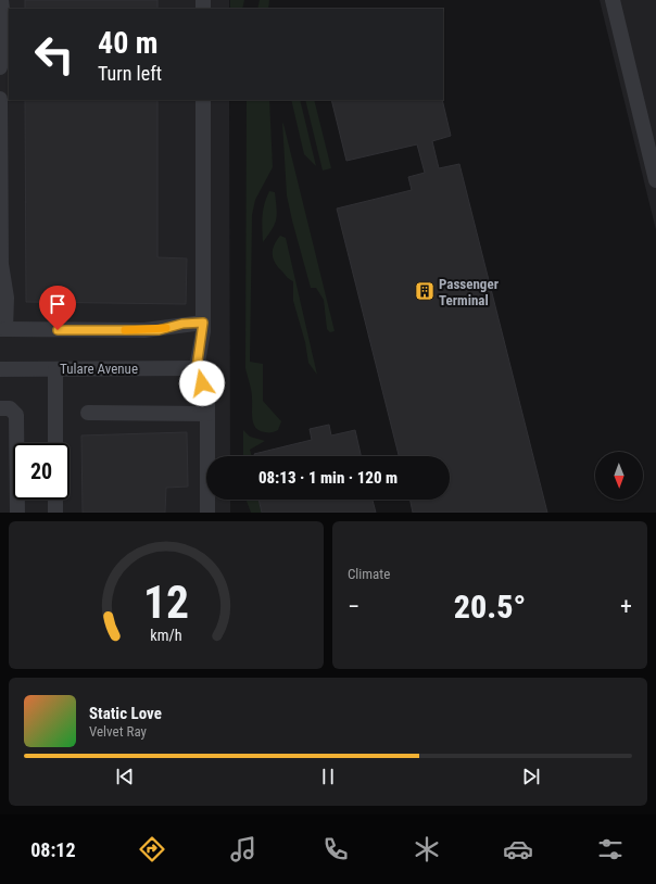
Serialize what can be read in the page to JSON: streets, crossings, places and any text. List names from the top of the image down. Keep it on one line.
{"streets":{"street":["Tulare Avenue"]},"places":{"building":["Passenger Terminal"]},"north":"bottom","page":{"turn":["40 m","Turn left"],"limit":"20","trip":"08:13 · 1 min · 120 m","tile":"Climate","heat":["−","20.5°","+"],"song":["Static Love","Velvet Ray"],"tabs":"08:12","gauge":["12","km/h"]}}
